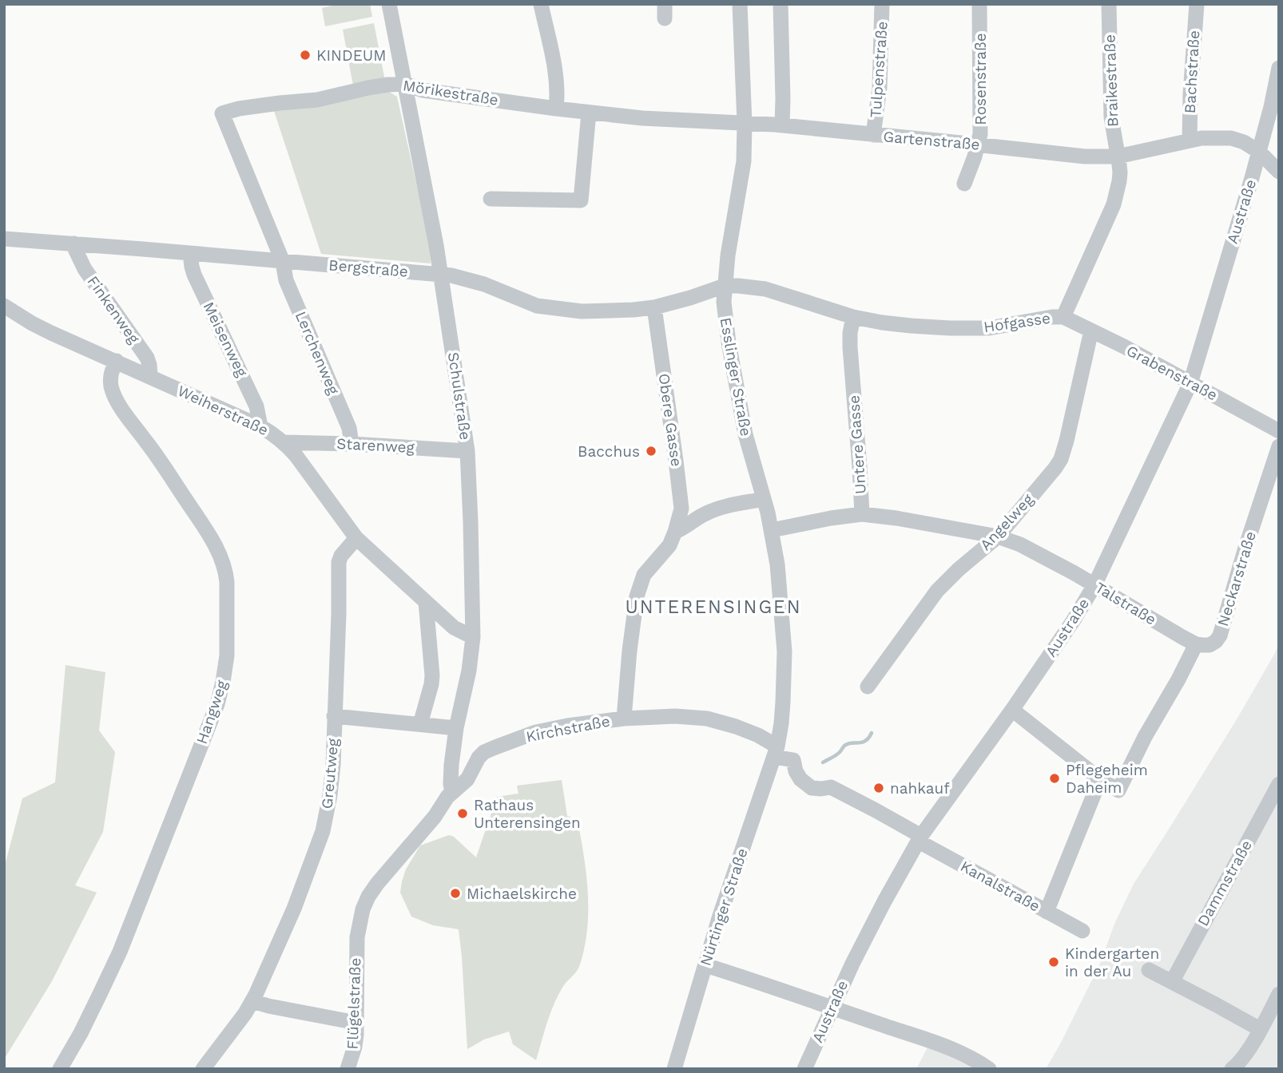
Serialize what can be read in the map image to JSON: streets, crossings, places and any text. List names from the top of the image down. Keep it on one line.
{"streets":{"street":["Tulpenstraße","Bachstraße","Rosenstraße","Braikestraße","Mörikestraße","Gartenstraße","Austraße","Bergstraße","Finkenweg","Hofgasse","Meisenweg","Lerchenweg","Grabenstraße","Esslinger Straße","Schulstraße","Weiherstraße","Obere Gasse","Untere Gasse","Starenweg","Angelweg","Neckarstraße","Talstraße","Hangweg","Kirchstraße","Greutweg","Dammstraße","Kanalstraße","Nürtinger Straße","Flügelstraße"]},"crossings":[["Tulpenstraße","Gartenstraße"],["Rosenstraße","Gartenstraße"],["Braikestraße","Gartenstraße"],["Braikestraße","Hofgasse"],["Mörikestraße","Gartenstraße"],["Mörikestraße","Bergstraße"],["Mörikestraße","Lerchenweg"],["Mörikestraße","Esslinger Straße"],["Mörikestraße","Schulstraße"],["Gartenstraße","Hofgasse"],["Gartenstraße","Esslinger Straße"],["Austraße","Grabenstraße"],["Austraße","Talstraße"],["Austraße","Kanalstraße"],["Bergstraße","Finkenweg"],["Bergstraße","Hofgasse"],["Bergstraße","Meisenweg"],["Bergstraße","Lerchenweg"],["Bergstraße","Esslinger Straße"],["Bergstraße","Schulstraße"],["Bergstraße","Obere Gasse"],["Finkenweg","Weiherstraße"],["Hofgasse","Grabenstraße"],["Hofgasse","Esslinger Straße"],["Hofgasse","Untere Gasse"],["Meisenweg","Weiherstraße"],["Lerchenweg","Starenweg"],["Grabenstraße","Angelweg"],["Esslinger Straße","Obere Gasse"],["Esslinger Straße","Untere Gasse"],["Esslinger Straße","Kirchstraße"],["Esslinger Straße","Kanalstraße"],["Esslinger Straße","Nürtinger Straße"],["Schulstraße","Weiherstraße"],["Schulstraße","Starenweg"],["Schulstraße","Kirchstraße"],["Weiherstraße","Starenweg"],["Weiherstraße","Hangweg"],["Weiherstraße","Greutweg"],["Obere Gasse","Kirchstraße"],["Untere Gasse","Talstraße"],["Angelweg","Talstraße"],["Neckarstraße","Talstraße"],["Kirchstraße","Kanalstraße"],["Kirchstraße","Nürtinger Straße"],["Kirchstraße","Flügelstraße"],["Kanalstraße","Nürtinger Straße"]],"districts":["UNTERENSINGEN"],"places":["KINDEUM","Bacchus","Pflegeheim Daheim","nahkauf","Rathaus Unterensingen","Michaelskirche","Kindergarten in der Au"]}
